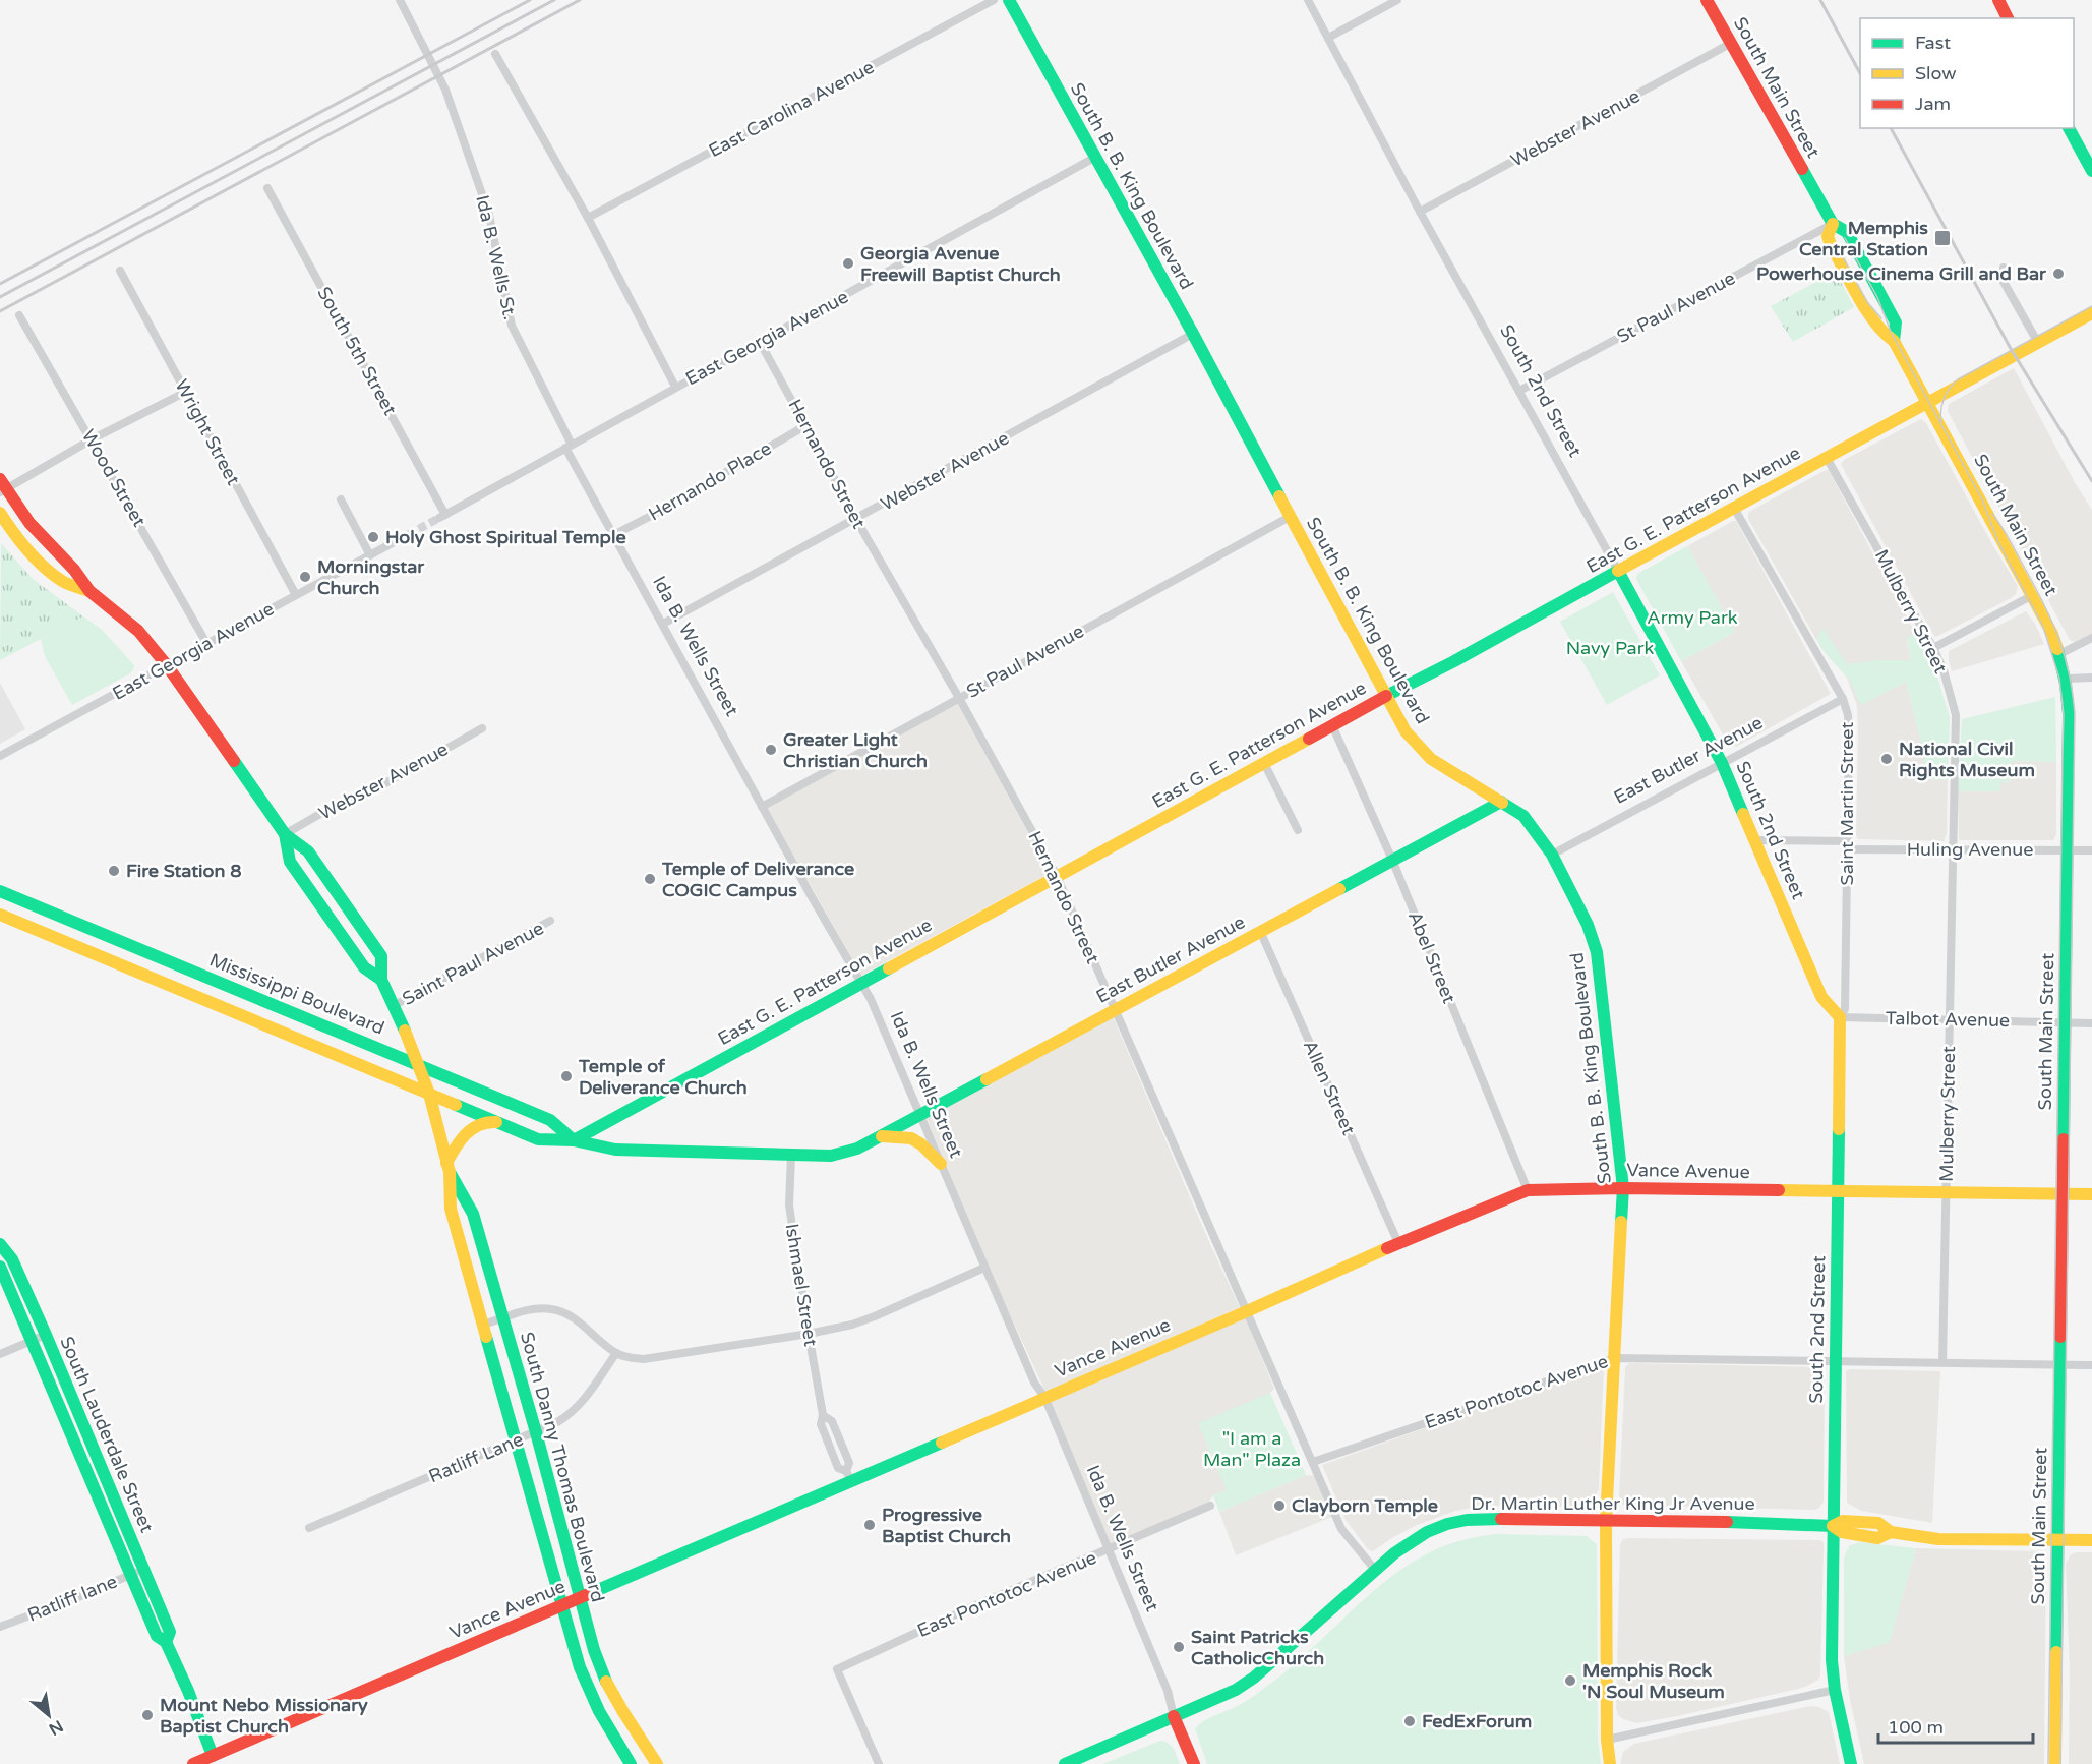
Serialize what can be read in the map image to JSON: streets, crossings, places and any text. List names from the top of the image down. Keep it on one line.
{"streets":{"main road":["South Main Street","South B. B. King Boulevard","South 2nd Street","East G. E. Patterson Avenue","Ida B. Wells Street","East Butler Avenue","Mississippi Boulevard","Vance Avenue","South Lauderdale Street","South Danny Thomas Boulevard","Dr. Martin Luther King Jr Avenue"],"street":["East Carolina Avenue","Webster Avenue","Ida B. Wells St.","St Paul Avenue","East Georgia Avenue","South 5th Street","Wright Street","Hernando Street","Wood Street","Hernando Place","Mulberry Street","Saint Martin Street","Huling Avenue","Abel Street","Saint Paul Avenue","Talbot Avenue","Allen Street","Ishmael Street","East Pontotoc Avenue","Ratliff Lane","Ratliff lane"]},"crossings":[["South Main Street","Webster Avenue"],["South Main Street","St Paul Avenue"],["South Main Street","East G. E. Patterson Avenue"],["South Main Street","Huling Avenue"],["South Main Street","Talbot Avenue"],["South Main Street","Vance Avenue"],["South Main Street","East Pontotoc Avenue"],["South Main Street","Dr. Martin Luther King Jr Avenue"],["Webster Avenue","South B. B. King Boulevard"],["Webster Avenue","South 2nd Street"],["Webster Avenue","Hernando Street"],["Webster Avenue","Ida B. Wells Street"],["Webster Avenue","South Danny Thomas Boulevard"],["South B. B. King Boulevard","St Paul Avenue"],["South B. B. King Boulevard","East Georgia Avenue"],["South B. B. King Boulevard","East G. E. Patterson Avenue"],["South B. B. King Boulevard","East Butler Avenue"],["South B. B. King Boulevard","Vance Avenue"],["South B. B. King Boulevard","East Pontotoc Avenue"],["South B. B. King Boulevard","Dr. Martin Luther King Jr Avenue"],["Ida B. Wells St.","East Georgia Avenue"],["Ida B. Wells St.","Ida B. Wells Street"],["St Paul Avenue","South 2nd Street"],["St Paul Avenue","Hernando Street"],["St Paul Avenue","Ida B. Wells Street"],["East Georgia Avenue","South 5th Street"],["East Georgia Avenue","Wright Street"],["East Georgia Avenue","Hernando Street"],["East Georgia Avenue","Wood Street"],["East Georgia Avenue","Ida B. Wells Street"],["East Georgia Avenue","South Danny Thomas Boulevard"],["South 2nd Street","East G. E. Patterson Avenue"],["South 2nd Street","East Butler Avenue"],["South 2nd Street","Saint Martin Street"],["South 2nd Street","Huling Avenue"],["South 2nd Street","Talbot Avenue"],["South 2nd Street","Vance Avenue"],["South 2nd Street","East Pontotoc Avenue"],["South 2nd Street","Dr. Martin Luther King Jr Avenue"],["Hernando Street","Hernando Place"],["Hernando Street","East G. E. Patterson Avenue"],["Hernando Street","East Butler Avenue"],["Hernando Street","Vance Avenue"],["Hernando Street","East Pontotoc Avenue"],["Hernando Street","Dr. Martin Luther King Jr Avenue"],["Hernando Place","Ida B. Wells Street"],["East G. E. Patterson Avenue","Mulberry Street"],["East G. E. Patterson Avenue","Ida B. Wells Street"],["East G. E. Patterson Avenue","Saint Martin Street"],["East G. E. Patterson Avenue","Abel Street"],["East G. E. Patterson Avenue","Mississippi Boulevard"],["Mulberry Street","Huling Avenue"],["Mulberry Street","Talbot Avenue"],["Mulberry Street","Vance Avenue"],["Mulberry Street","East Pontotoc Avenue"],["Ida B. Wells Street","East Butler Avenue"],["Ida B. Wells Street","Vance Avenue"],["Ida B. Wells Street","East Pontotoc Avenue"],["Ida B. Wells Street","Dr. Martin Luther King Jr Avenue"],["East Butler Avenue","Saint Martin Street"],["East Butler Avenue","Abel Street"],["East Butler Avenue","Mississippi Boulevard"],["East Butler Avenue","Allen Street"],["Saint Martin Street","Huling Avenue"],["Saint Martin Street","Talbot Avenue"],["Abel Street","Vance Avenue"],["Saint Paul Avenue","South Danny Thomas Boulevard"],["Mississippi Boulevard","Ishmael Street"],["Mississippi Boulevard","South Danny Thomas Boulevard"],["Allen Street","Vance Avenue"],["Vance Avenue","Ishmael Street"],["Vance Avenue","South Lauderdale Street"],["Vance Avenue","South Danny Thomas Boulevard"],["South Lauderdale Street","Ratliff lane"],["Ratliff Lane","South Danny Thomas Boulevard"]],"parks":["Army Park","Navy Park","\"I am a Man\" Plaza"],"places":{"transit":["Memphis Central Station"],"other":["Georgia Avenue Freewill Baptist Church","Powerhouse Cinema Grill and Bar","Holy Ghost Spiritual Temple","Morningstar Church","Greater Light Christian Church","National Civil Rights Museum","Fire Station 8","Temple of Deliverance COGIC Campus","Temple of Deliverance Church","Clayborn Temple","Progressive Baptist Church","Saint Patricks CatholicChurch","Memphis Rock 'N Soul Museum","Mount Nebo Missionary Baptist Church","FedExForum"]},"legend":["Fast","Slow","Jam"],"scale_bar":"100 m","north":"bottom right"}
